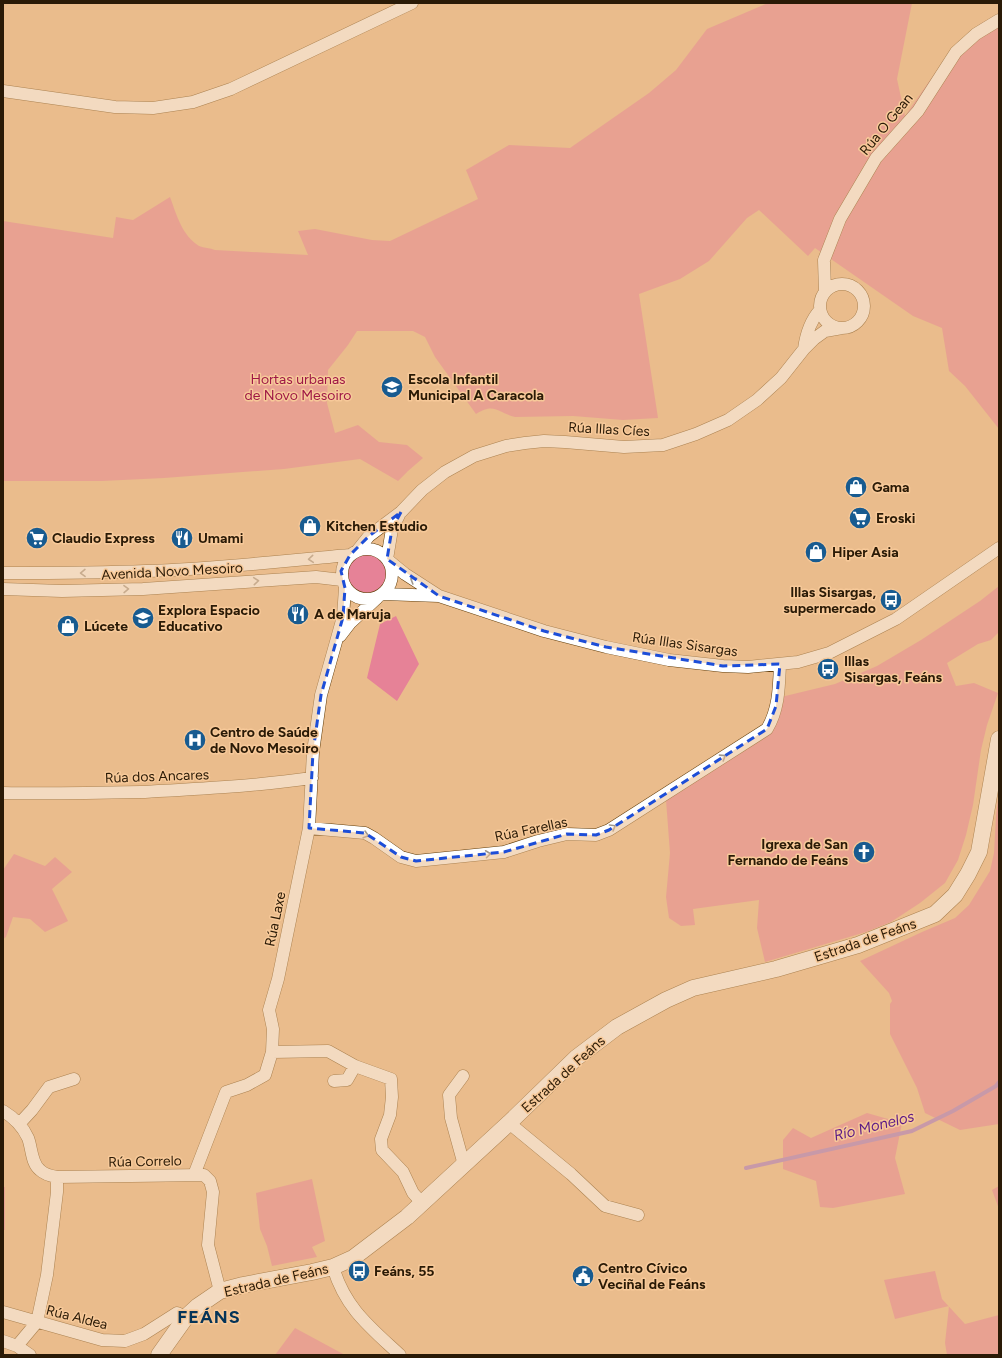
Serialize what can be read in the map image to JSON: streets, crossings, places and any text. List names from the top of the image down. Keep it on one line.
{"streets":{"street":["Rúa O Gean","Rúa Illas Cíes","Avenida Novo Mesoiro","Rúa Illas Sisargas","Rúa dos Ancares","Rúa Farellas","Rúa Laxe","Estrada de Feáns","Rúa Correlo","Rúa Aldea"]},"crossings":[["Rúa O Gean","Rúa Illas Cíes"],["Rúa Illas Cíes","Avenida Novo Mesoiro"],["Rúa Illas Cíes","Rúa Illas Sisargas"],["Rúa Illas Cíes","Rúa Laxe"],["Avenida Novo Mesoiro","Rúa Illas Sisargas"],["Avenida Novo Mesoiro","Rúa Laxe"],["Rúa Illas Sisargas","Rúa Farellas"],["Rúa Illas Sisargas","Rúa Laxe"],["Rúa dos Ancares","Rúa Laxe"],["Rúa Farellas","Rúa Laxe"],["Rúa Laxe","Rúa Correlo"],["Estrada de Feáns","Rúa Correlo"],["Estrada de Feáns","Rúa Aldea"]],"one_way":["Rúa Farellas"],"districts":["FEÁNS"],"water":["Río Monelos"],"parks":["Hortas urbanas de Novo Mesoiro"],"places":{"school or university":["Escola Infantil Municipal A Caracola","Explora Espacio Educativo"],"shop":["Gama","Kitchen Estudio","Hiper Asia","Lúcete"],"supermarket":["Eroski","Claudio Express"],"restaurant":["Umami","A de Maruja"],"bus stop":["Illas Sisargas, supermercado","Illas Sisargas, Feáns","Feáns, 55"],"hospital":["Centro de Saúde de Novo Mesoiro"],"church":["Igrexa de San Fernando de Feáns"],"public building":["Centro Cívico Veciñal de Feáns"]}}
